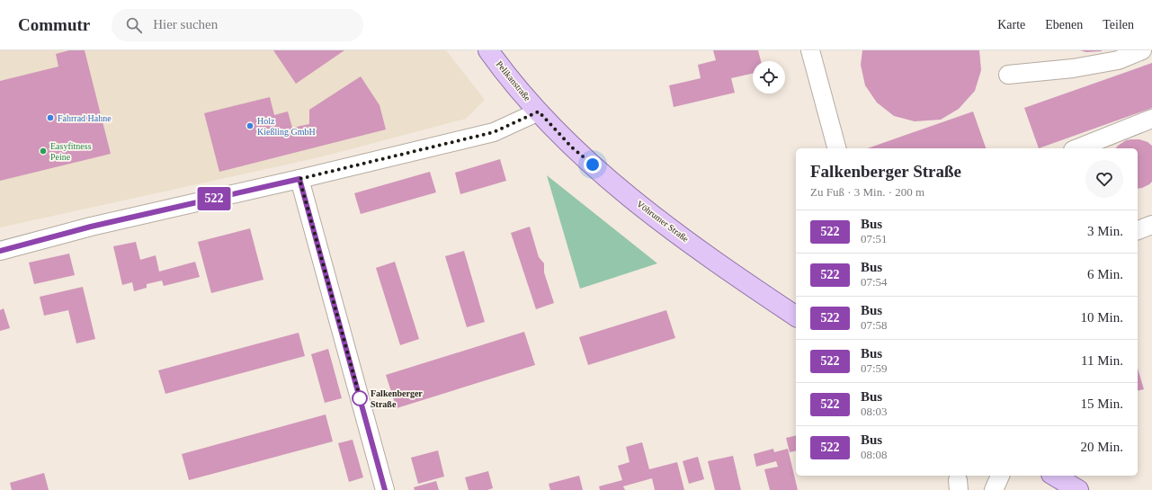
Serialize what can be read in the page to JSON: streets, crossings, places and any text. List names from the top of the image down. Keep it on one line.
{"streets":{"main road":["Pelikanstraße","Vöhrumer Straße"]},"crossings":[["Pelikanstraße","Vöhrumer Straße"]],"places":["Fahrrad Hahne","Holz Kießling GmbH","Easyfitness Peine","Falkenberger Straße"],"lines":["bus line 522"],"page":{"header":"Commutr","search":"Hier suchen","nav":["Karte","Ebenen","Teilen"],"on_map":"522","heading":["Falkenberger Straße","Zu Fuß · 3 Min. · 200 m"],"list":[{"mark":"522","name":"Bus","note":"07:51","value":"3 Min."},{"mark":"522","name":"Bus","note":"07:54","value":"6 Min."},{"mark":"522","name":"Bus","note":"07:58","value":"10 Min."},{"mark":"522","name":"Bus","note":"07:59","value":"11 Min."},{"mark":"522","name":"Bus","note":"08:03","value":"15 Min."},{"mark":"522","name":"Bus","note":"08:08","value":"20 Min."}]}}
